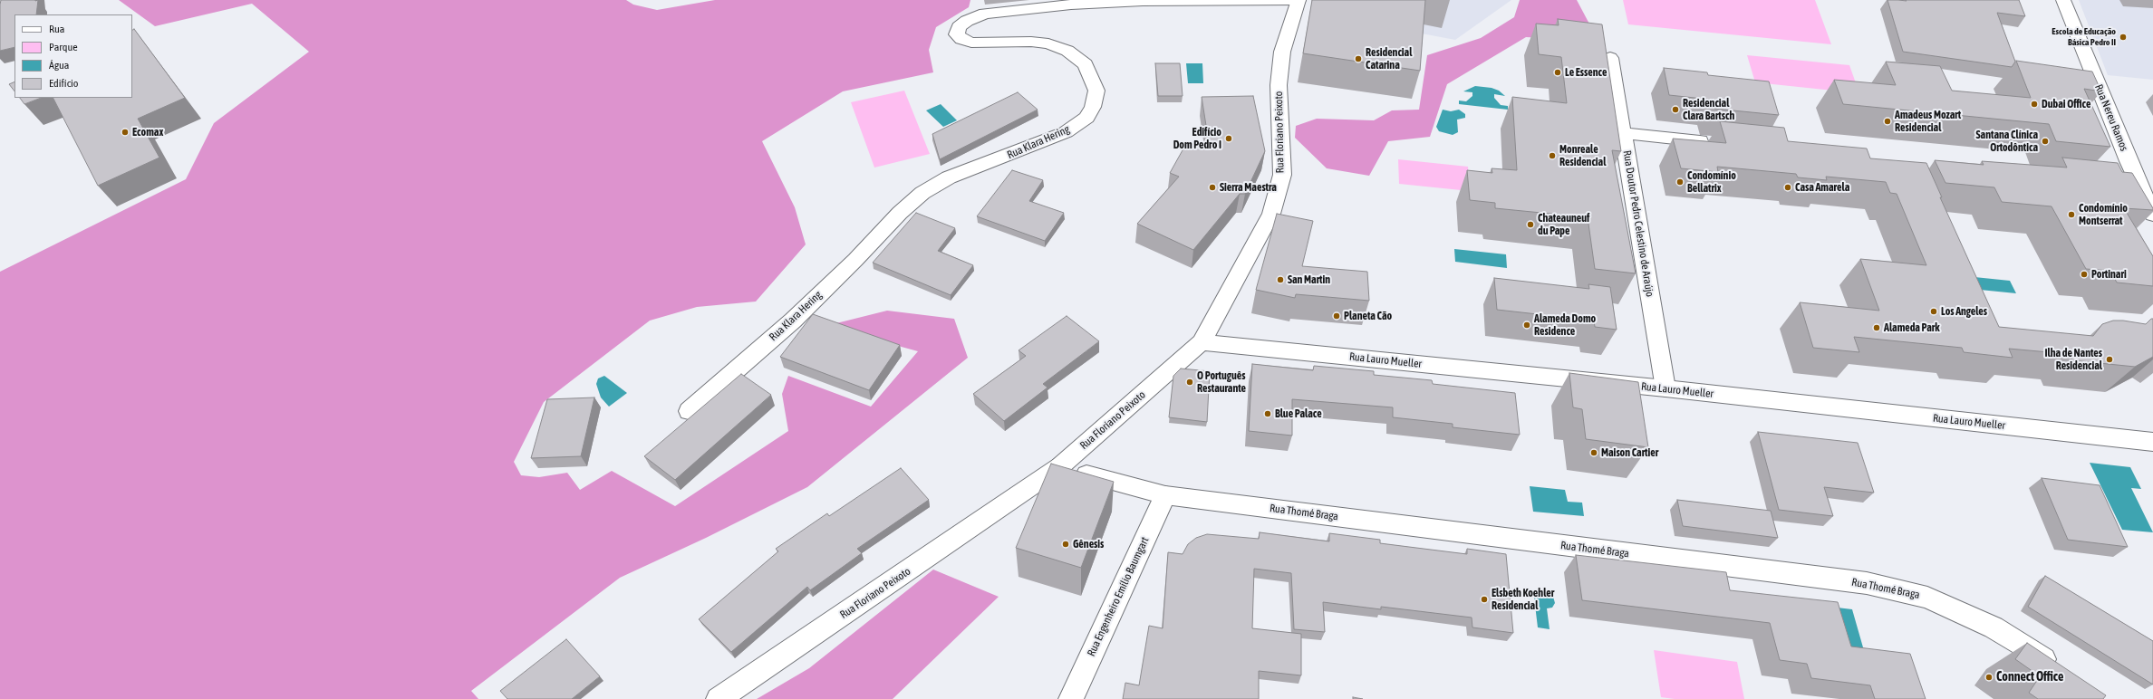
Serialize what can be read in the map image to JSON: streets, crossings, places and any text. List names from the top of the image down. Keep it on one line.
{"streets":{"street":["Rua Nereu Ramos","Rua Floriano Peixoto","Rua Klara Hering","Rua Doutor Pedro Celestino de Araújo","Rua Lauro Mueller","Rua Thomé Braga","Rua Engenheiro Emílio Baumgart"]},"crossings":[["Rua Floriano Peixoto","Rua Klara Hering"],["Rua Floriano Peixoto","Rua Lauro Mueller"],["Rua Floriano Peixoto","Rua Thomé Braga"],["Rua Doutor Pedro Celestino de Araújo","Rua Lauro Mueller"],["Rua Thomé Braga","Rua Engenheiro Emílio Baumgart"]],"places":["Escola de Educação Básica Pedro II","Residencial Catarina","Le Essence","Dubai Office","Residencial Clara Bartsch","Amadeus Mozart Residencial","Ecomax","Edifício Dom Pedro I","Santana Clínica Ortodôntica","Monreale Residencial","Condomínio Bellatrix","Sierra Maestra","Casa Amarela","Condomínio Montserrat","Chateauneuf du Pape","Portinari","San Martin","Los Angeles","Planeta Cão","Alameda Domo Residence","Alameda Park","Ilha de Nantes Residencial","O Português Restaurante","Blue Palace","Maison Cartier","Gênesis","Elsbeth Koehler Residencial","Connect Office"],"legend":["Rua","Parque","Água","Edifício"]}
